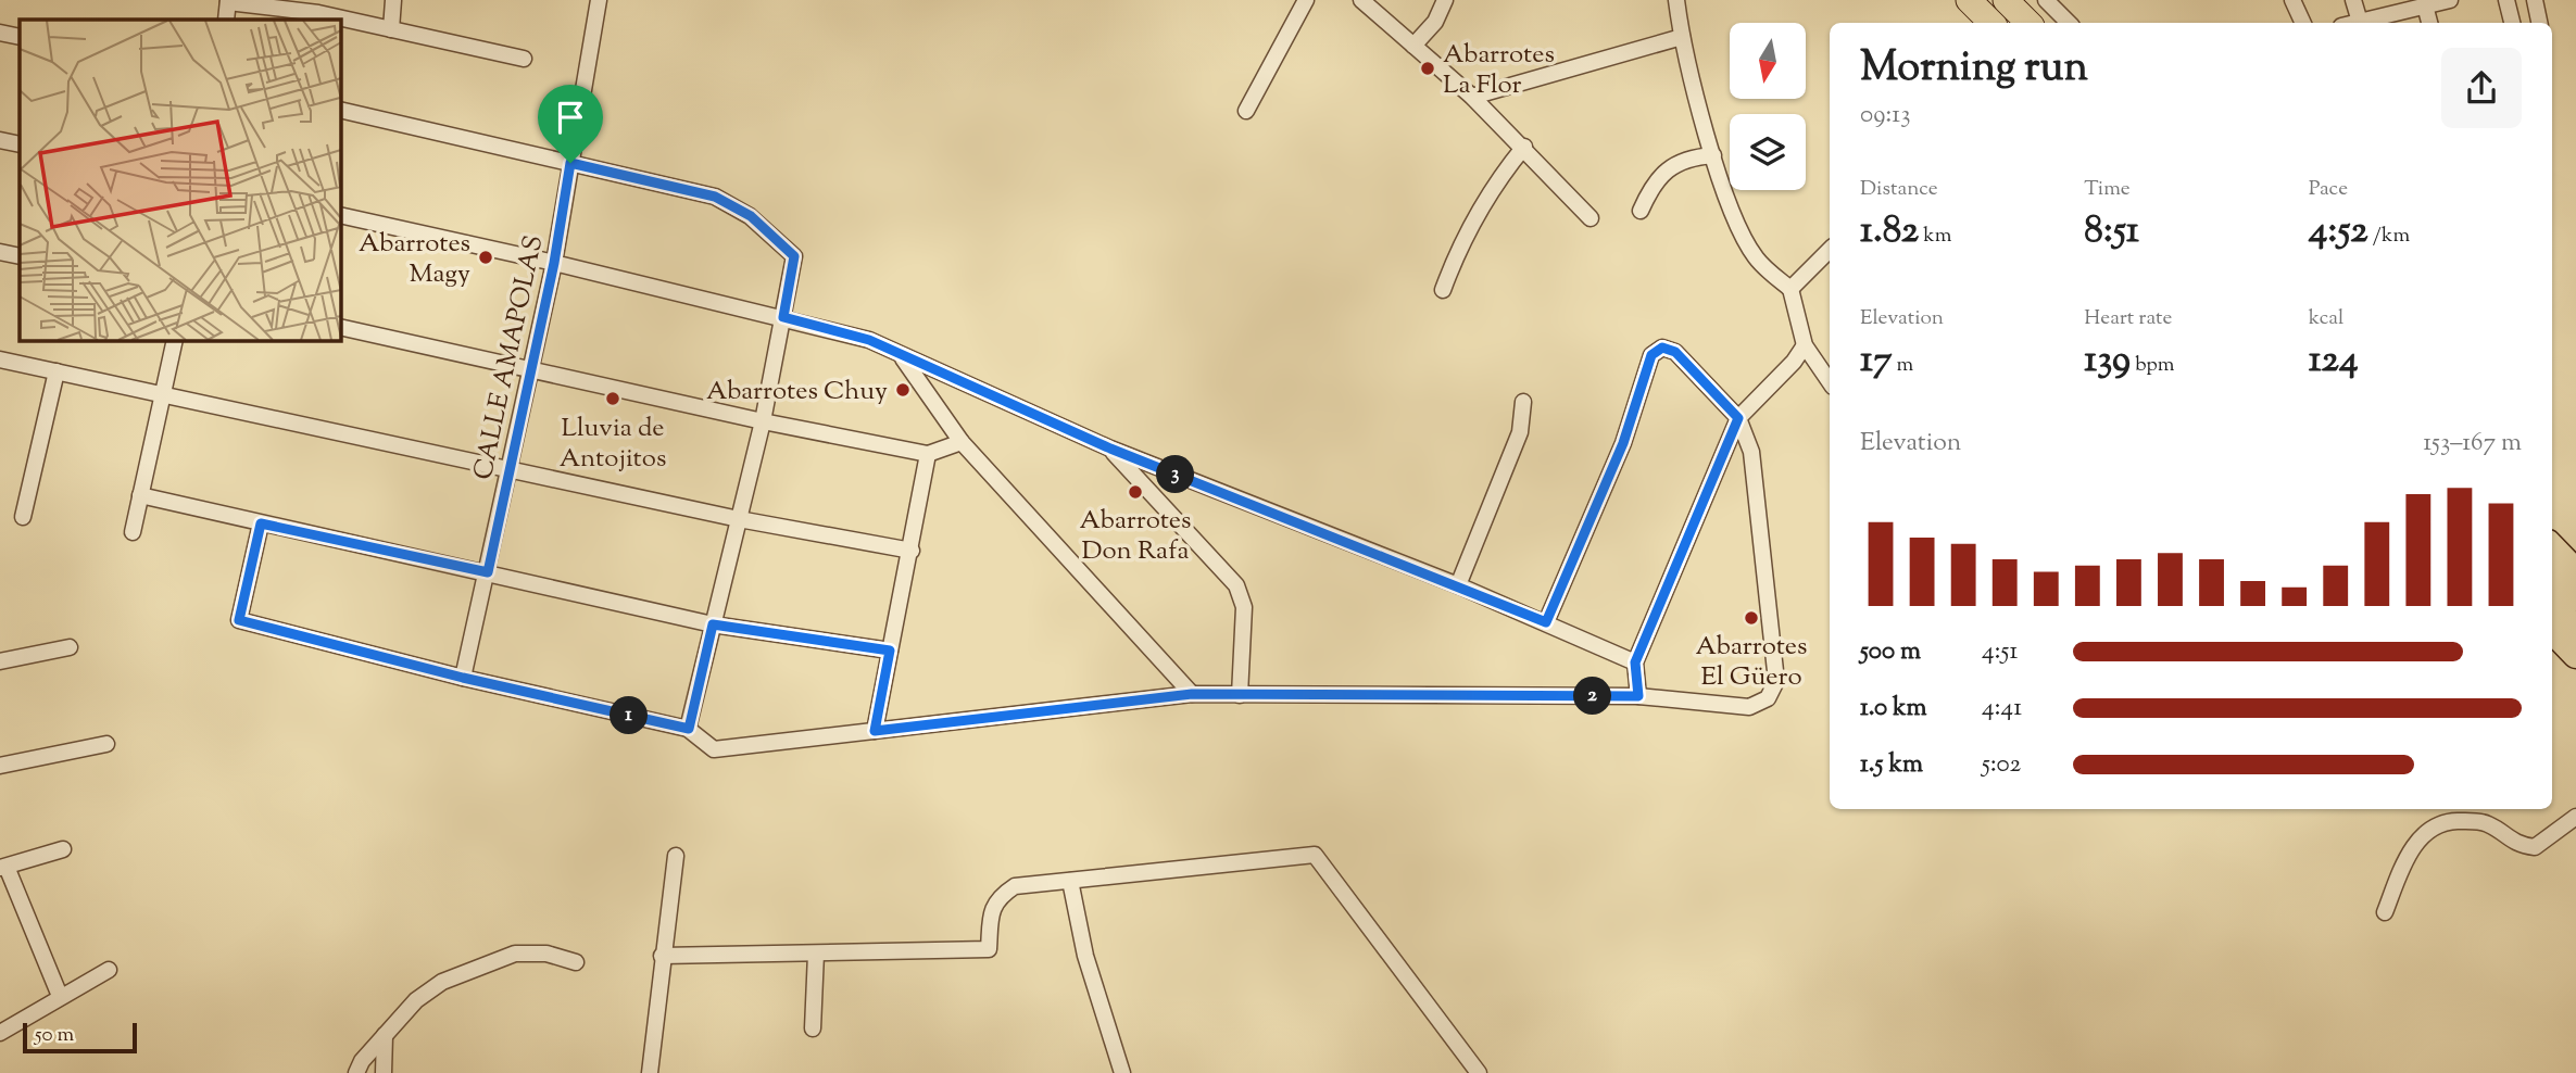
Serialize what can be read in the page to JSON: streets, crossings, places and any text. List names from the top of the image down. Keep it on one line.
{"streets":{"street":["CALLE AMAPOLAS"]},"places":["Abarrotes La Flor","Abarrotes Magy","Abarrotes Chuy","Lluvia de Antojitos","Abarrotes Don Rafa","Abarrotes El Güero"],"scale_bar":"50 m","north":"bottom","page":{"heading":["Morning run","09:13"],"stats":[["Distance","1.82 km"],["Time","8:51"],["Pace","4:52 /km"],["Elevation","17 m"],["Heart rate","139 bpm"],["kcal","124"]],"chart":["Elevation","153–167 m"],"pins":["3","2","1"],"list":[{"name":"500 m","note":"4:51"},{"name":"1.0 km","note":"4:41"},{"name":"1.5 km","note":"5:02"}],"scale":"50 m"}}
